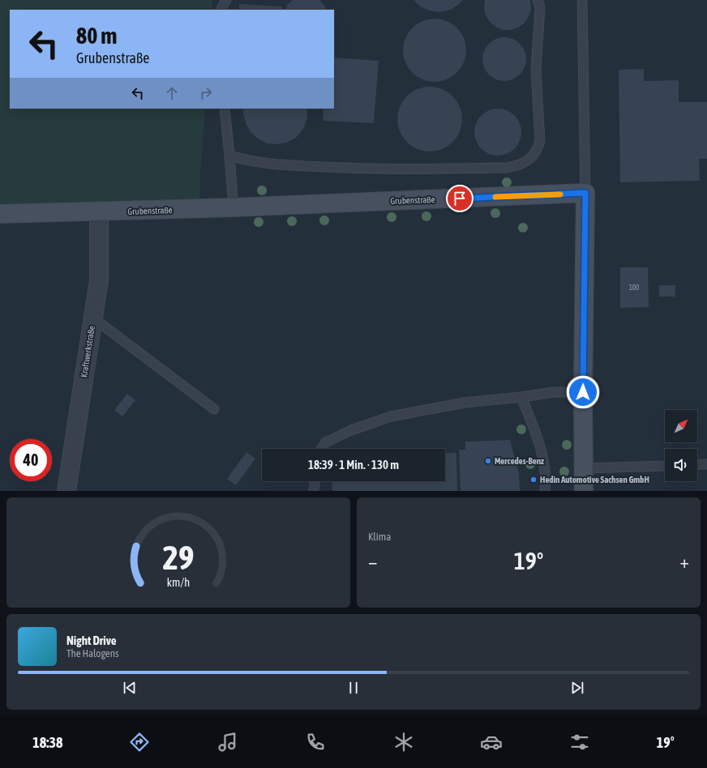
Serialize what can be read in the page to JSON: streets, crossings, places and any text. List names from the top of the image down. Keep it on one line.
{"streets":{"street":["Grubenstraße","Kraftwerkstraße"]},"crossings":[["Grubenstraße","Kraftwerkstraße"]],"places":["Mercedes-Benz","Hedin Automotive Sachsen GmbH"],"house_numbers":["100"],"north":"top right","page":{"turn":["80 m","Grubenstraße"],"limit":"40","trip":"18:39 · 1 Min. · 130 m","tile":"Klima","heat":["−","19°","+"],"song":["Night Drive","The Halogens"],"tabs":["18:38","19°"],"gauge":["29","km/h"]}}
